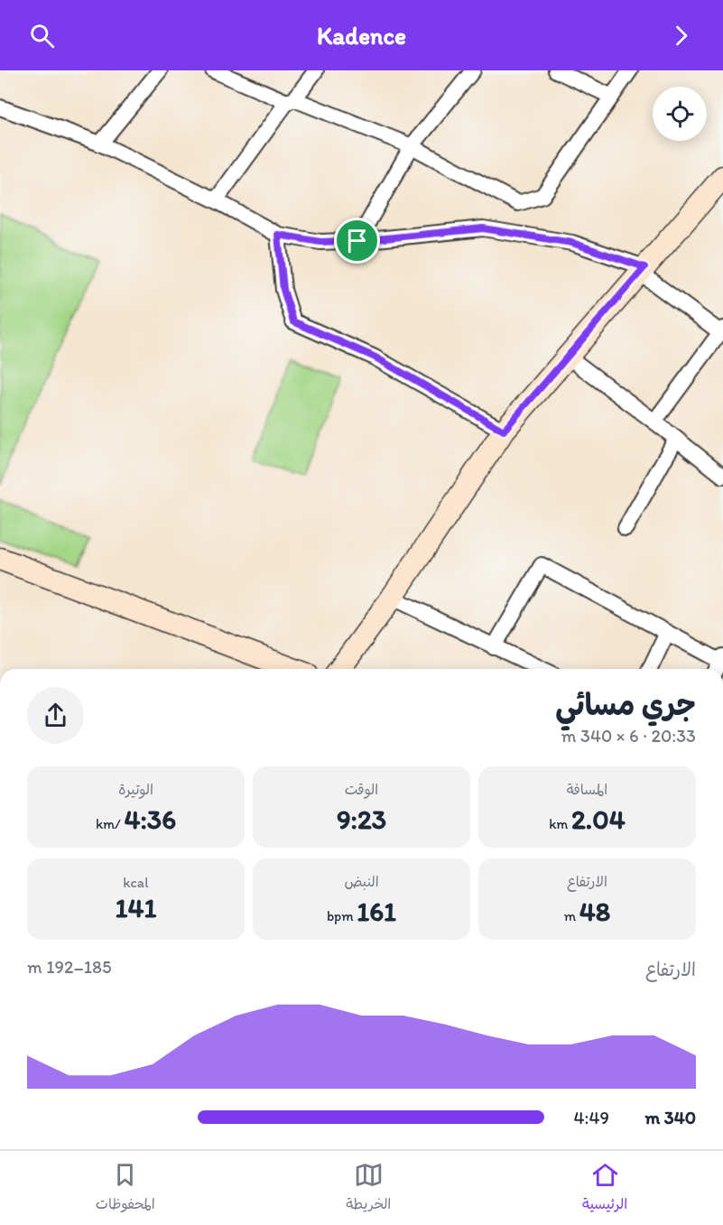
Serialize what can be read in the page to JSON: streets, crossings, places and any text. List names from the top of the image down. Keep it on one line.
{"page":{"header":"Kadence","heading":["جري مسائي","20:33 · 6 × 340 m"],"stats":[["المسافة","2.04 km"],["الوقت","9:23"],["الوتيرة","4:36 /km"],["الارتفاع","48 m"],["النبض","161 bpm"],["kcal","141"]],"chart":["الارتفاع","185–192 m"],"list":[{"name":"340 m","note":"4:49"}],"tabs":["الرئيسية","الخريطة","المحفوظات"]}}
